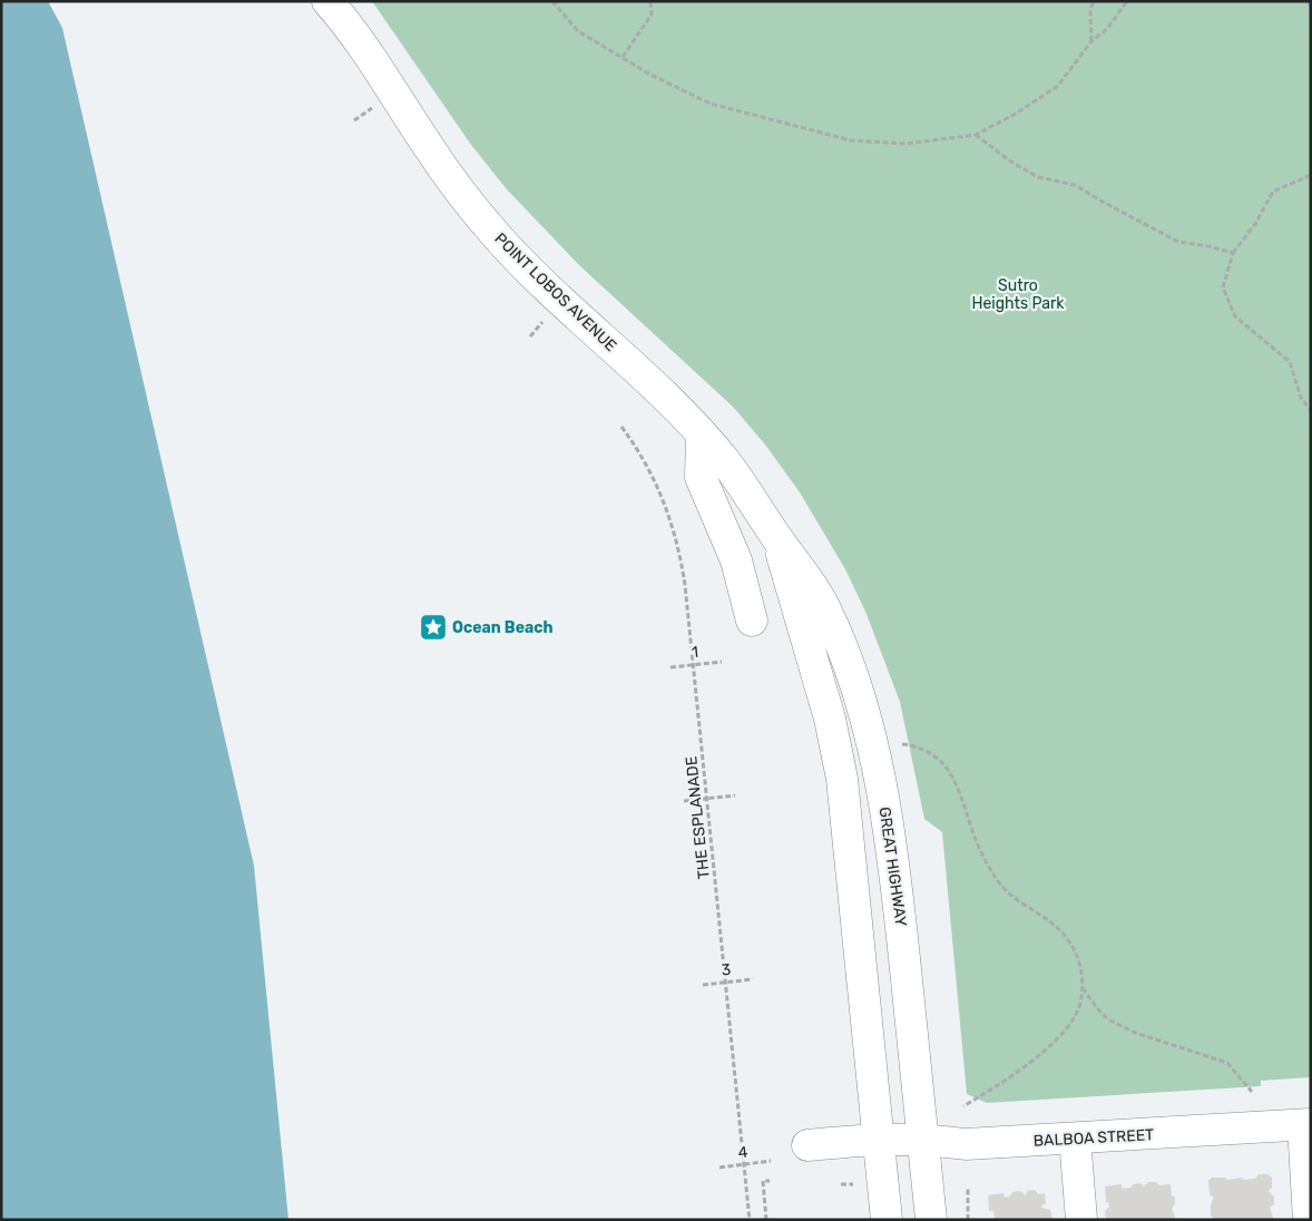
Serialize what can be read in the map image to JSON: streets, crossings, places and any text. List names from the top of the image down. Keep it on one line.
{"streets":{"main road":["POINT LOBOS AVENUE","GREAT HIGHWAY","BALBOA STREET"],"path":["1","THE ESPLANADE","3","4"]},"crossings":[["POINT LOBOS AVENUE","GREAT HIGHWAY"],["1","THE ESPLANADE"],["THE ESPLANADE","3"],["THE ESPLANADE","4"],["GREAT HIGHWAY","BALBOA STREET"]],"parks":["Sutro Heights Park"],"places":{"place":["Ocean Beach"]}}
